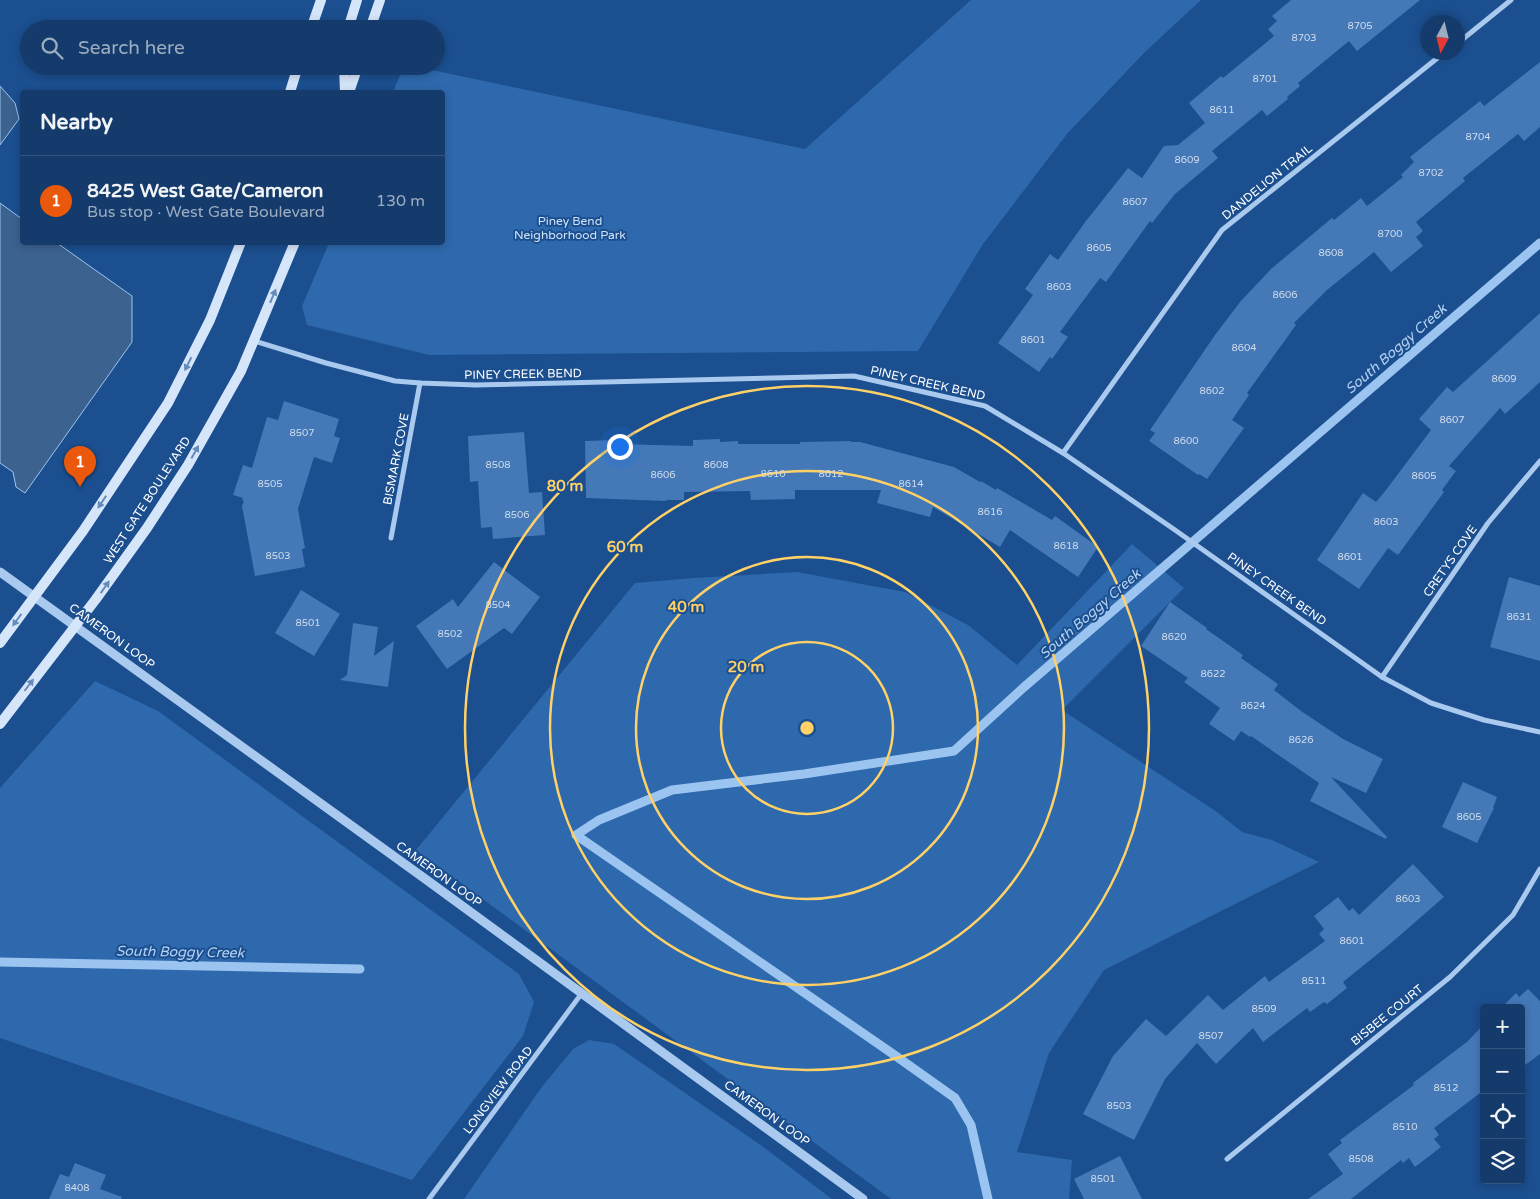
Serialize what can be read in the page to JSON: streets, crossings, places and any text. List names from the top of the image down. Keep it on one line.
{"streets":{"main road":["WEST GATE BOULEVARD"],"street":["DANDELION TRAIL","PINEY CREEK BEND","BISMARK COVE","CRETYS COVE","CAMERON LOOP","BISBEE COURT","LONGVIEW ROAD"]},"crossings":[["DANDELION TRAIL","PINEY CREEK BEND"],["PINEY CREEK BEND","BISMARK COVE"],["PINEY CREEK BEND","WEST GATE BOULEVARD"],["PINEY CREEK BEND","CRETYS COVE"],["WEST GATE BOULEVARD","CAMERON LOOP"],["CAMERON LOOP","LONGVIEW ROAD"]],"water":["South Boggy Creek"],"parks":["Piney Bend Neighborhood Park"],"house_numbers":["8705","8703","8701","8611","8704","8609","8702","8607","8700","8605","8608","8603","8606","8601","8604","8609","8602","8607","8507","8600","8508","8608","8610","8612","8606","8605","8505","8614","8616","8506","8603","8618","8503","8601","8504","8631","8501","8502","8620","8622","8624","8626","8605","8603","8601","8511","8509","8507","8512","8503","8510","8508","8501","8408"],"north":"bottom","page":{"search":"Search here","heading":"Nearby","list":[{"mark":"1","name":"8425 West Gate/Cameron","note":"Bus stop · West Gate Boulevard","value":"130 m"}],"pins":"1","map_buttons":["+","−"]},"rings":["80 m","60 m","40 m","20 m"]}
